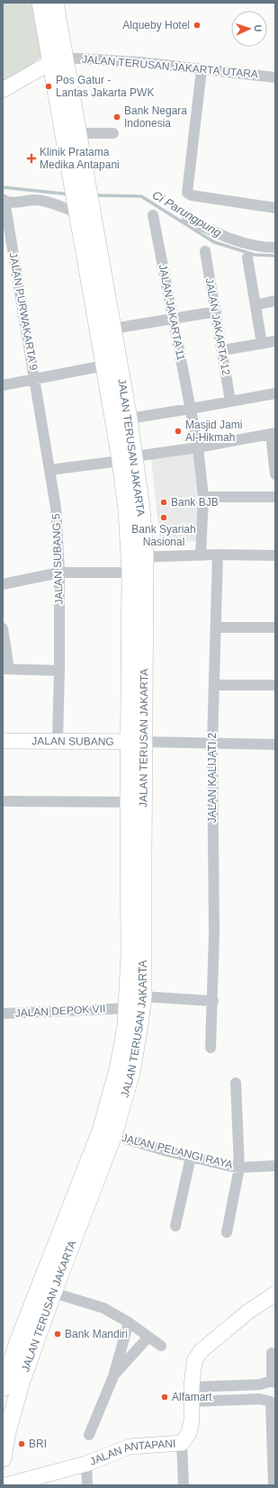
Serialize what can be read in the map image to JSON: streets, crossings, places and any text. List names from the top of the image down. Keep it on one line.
{"streets":{"main road":["JALAN TERUSAN JAKARTA"],"street":["JALAN TERUSAN JAKARTA UTARA","JALAN PURWAKARTA 9","JALAN JAKARTA 11","JALAN JAKARTA 12","JALAN SUBANG 5","JALAN SUBANG","JALAN KALIJATI 2","JALAN DEPOK VII","JALAN PELANGI RAYA","JALAN ANTAPANI"]},"crossings":[["JALAN TERUSAN JAKARTA UTARA","JALAN TERUSAN JAKARTA"],["JALAN PURWAKARTA 9","JALAN SUBANG 5"],["JALAN TERUSAN JAKARTA","JALAN SUBANG"],["JALAN TERUSAN JAKARTA","JALAN DEPOK VII"],["JALAN TERUSAN JAKARTA","JALAN PELANGI RAYA"],["JALAN SUBANG 5","JALAN SUBANG"]],"water":["Ci Parungpung"],"places":{"other":["Alqueby Hotel","Pos Gatur - Lantas Jakarta PWK","Bank Negara Indonesia","Masjid Jami Al-Hikmah","Bank BJB","Bank Syariah Nasional","Bank Mandiri","Alfamart","BRI"],"health":["Klinik Pratama Medika Antapani"]},"north":"right"}
